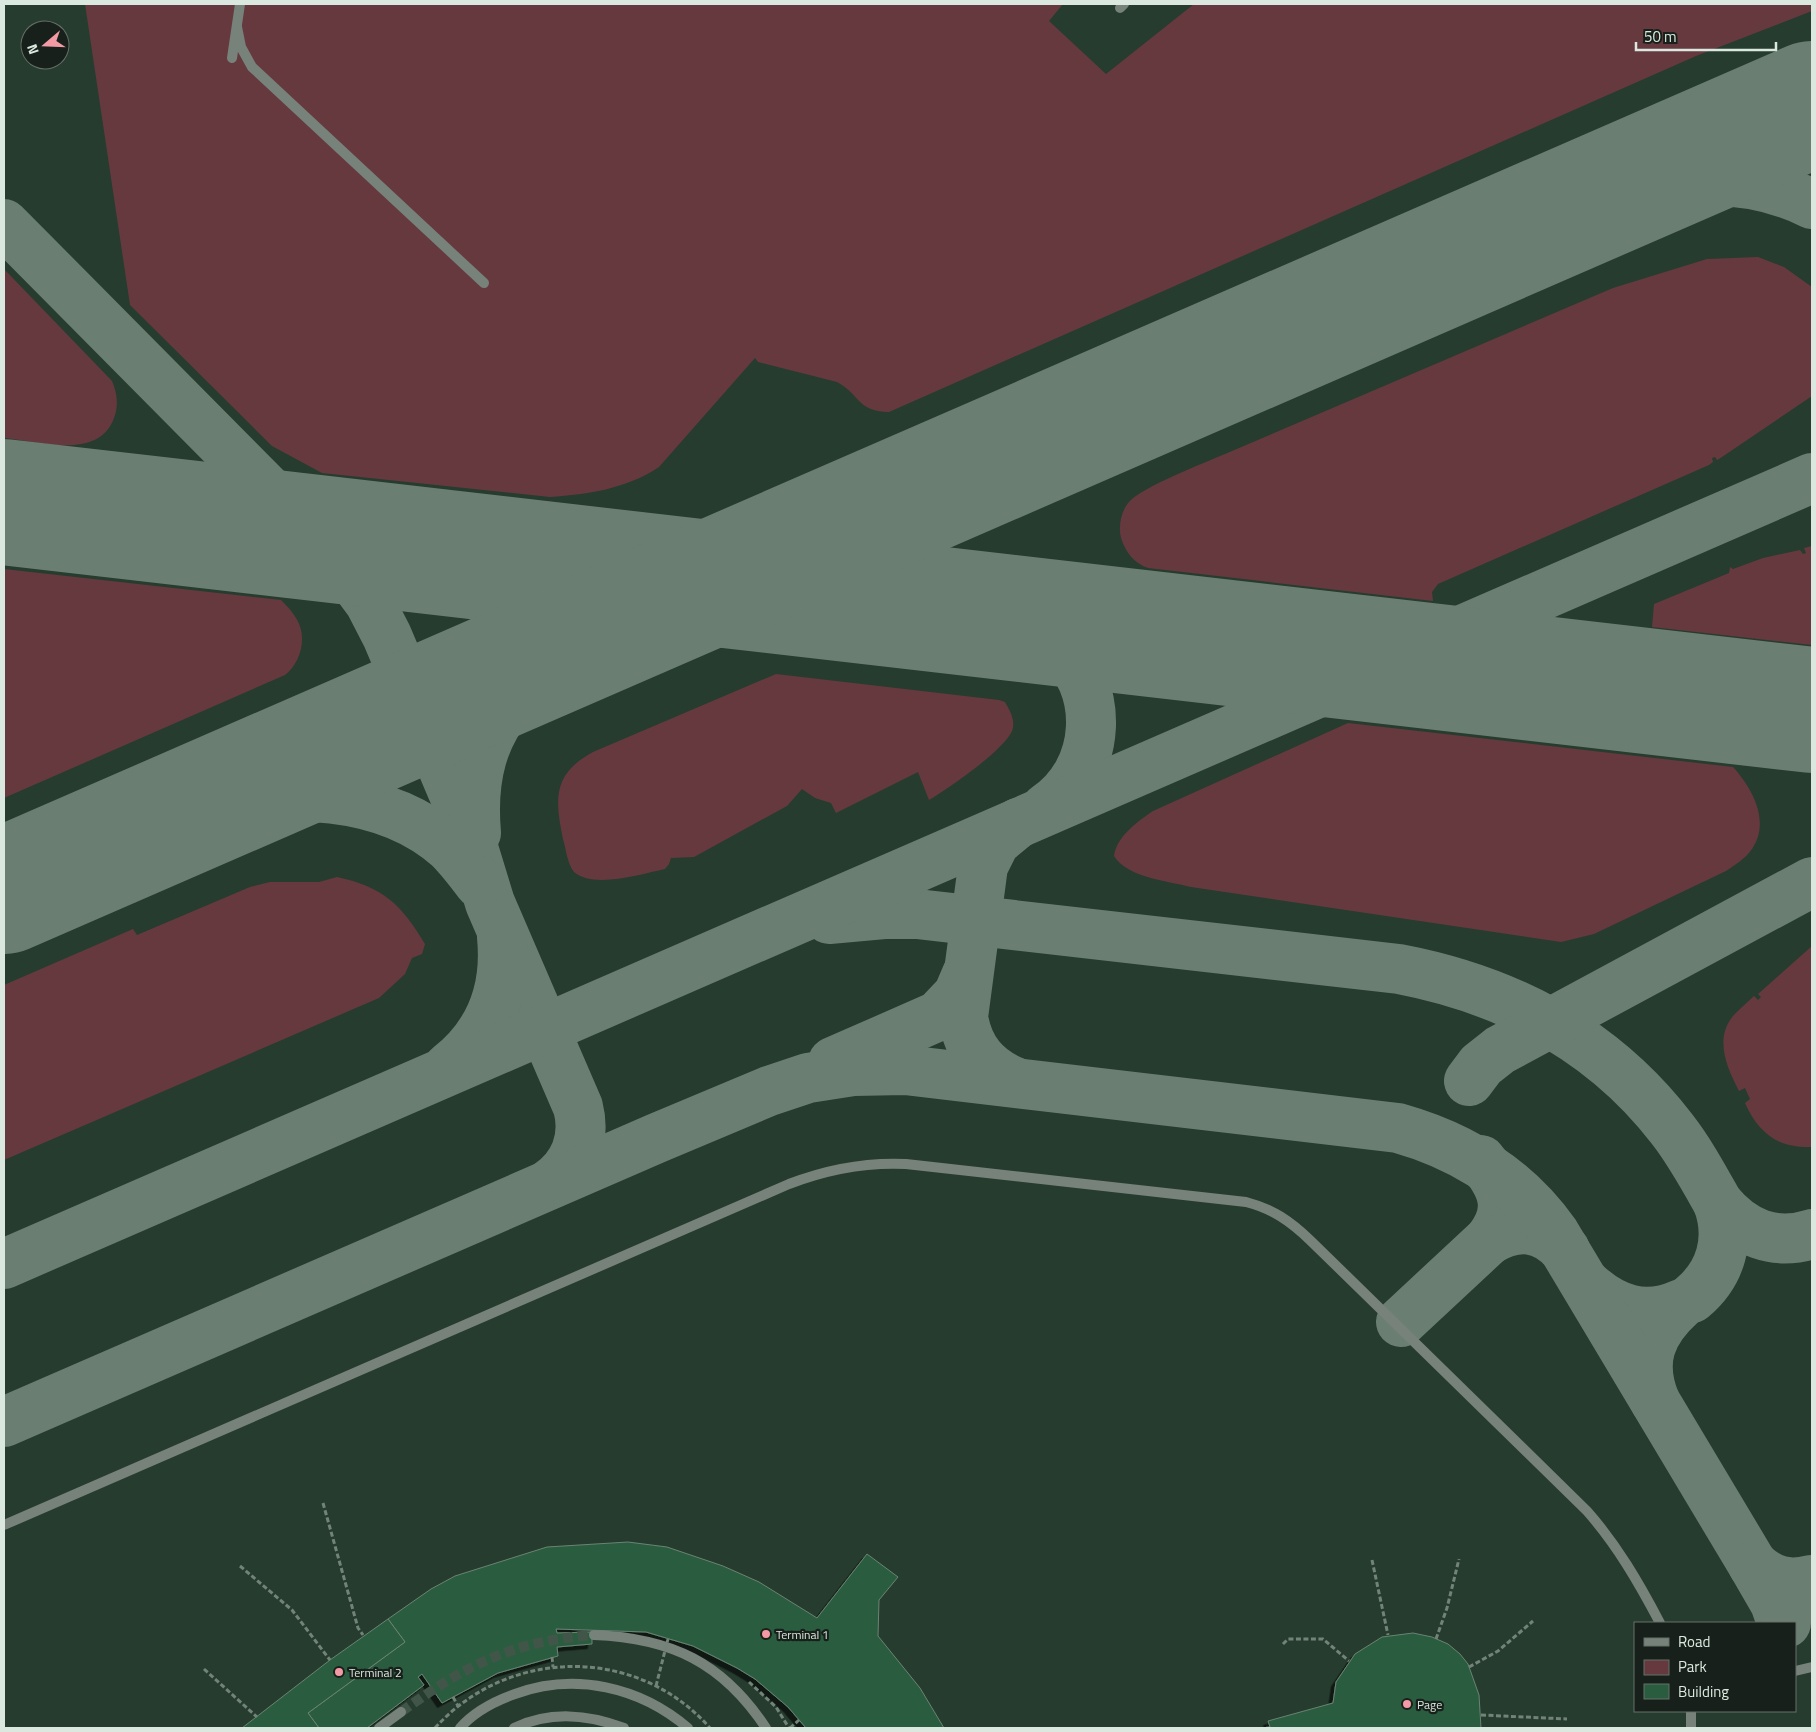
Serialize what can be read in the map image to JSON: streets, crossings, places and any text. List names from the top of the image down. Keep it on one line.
{"places":["Terminal 1","Terminal 2","Page"],"legend":["Road","Park","Building"],"scale_bar":"50 m","north":"left"}
